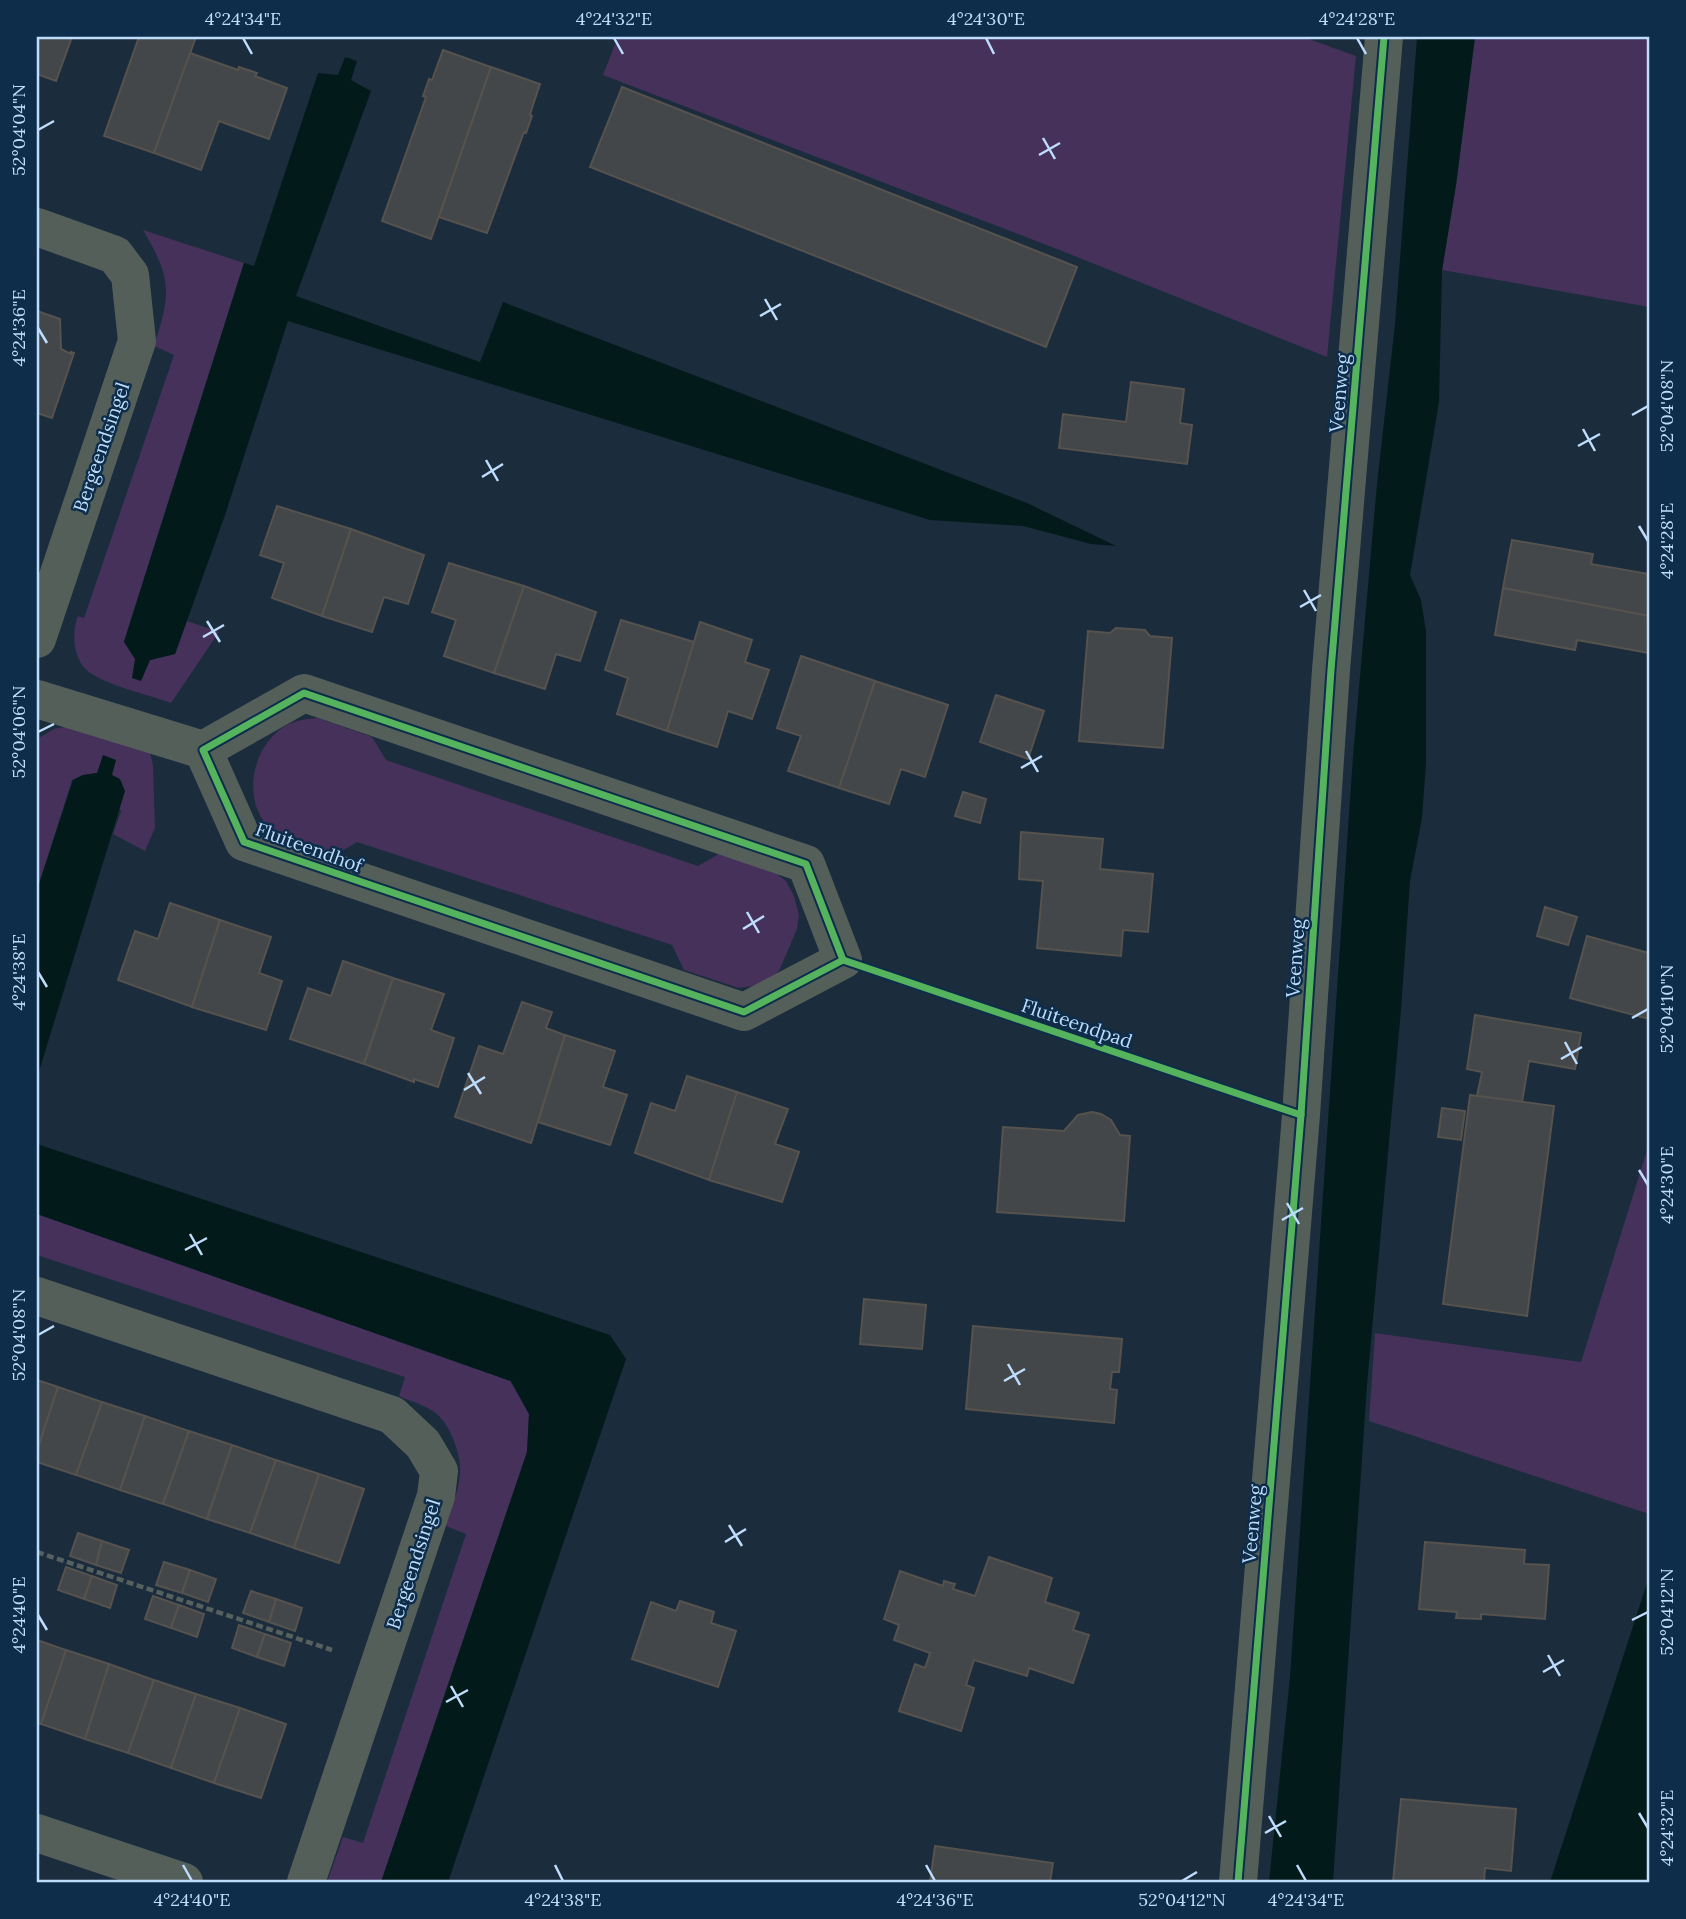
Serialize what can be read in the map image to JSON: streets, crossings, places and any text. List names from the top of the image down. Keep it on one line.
{"streets":{"street":["Veenweg","Bergeendsingel","Fluiteendhof"],"cycle path":["Fluiteendpad"]},"coordinates":["4°24'34\"E","4°24'32\"E","4°24'30\"E","4°24'28\"E","52°04'04\"N","4°24'36\"E","52°04'08\"N","52°04'06\"N","4°24'38\"E","52°04'10\"N","52°04'12\"N","4°24'40\"E"]}
